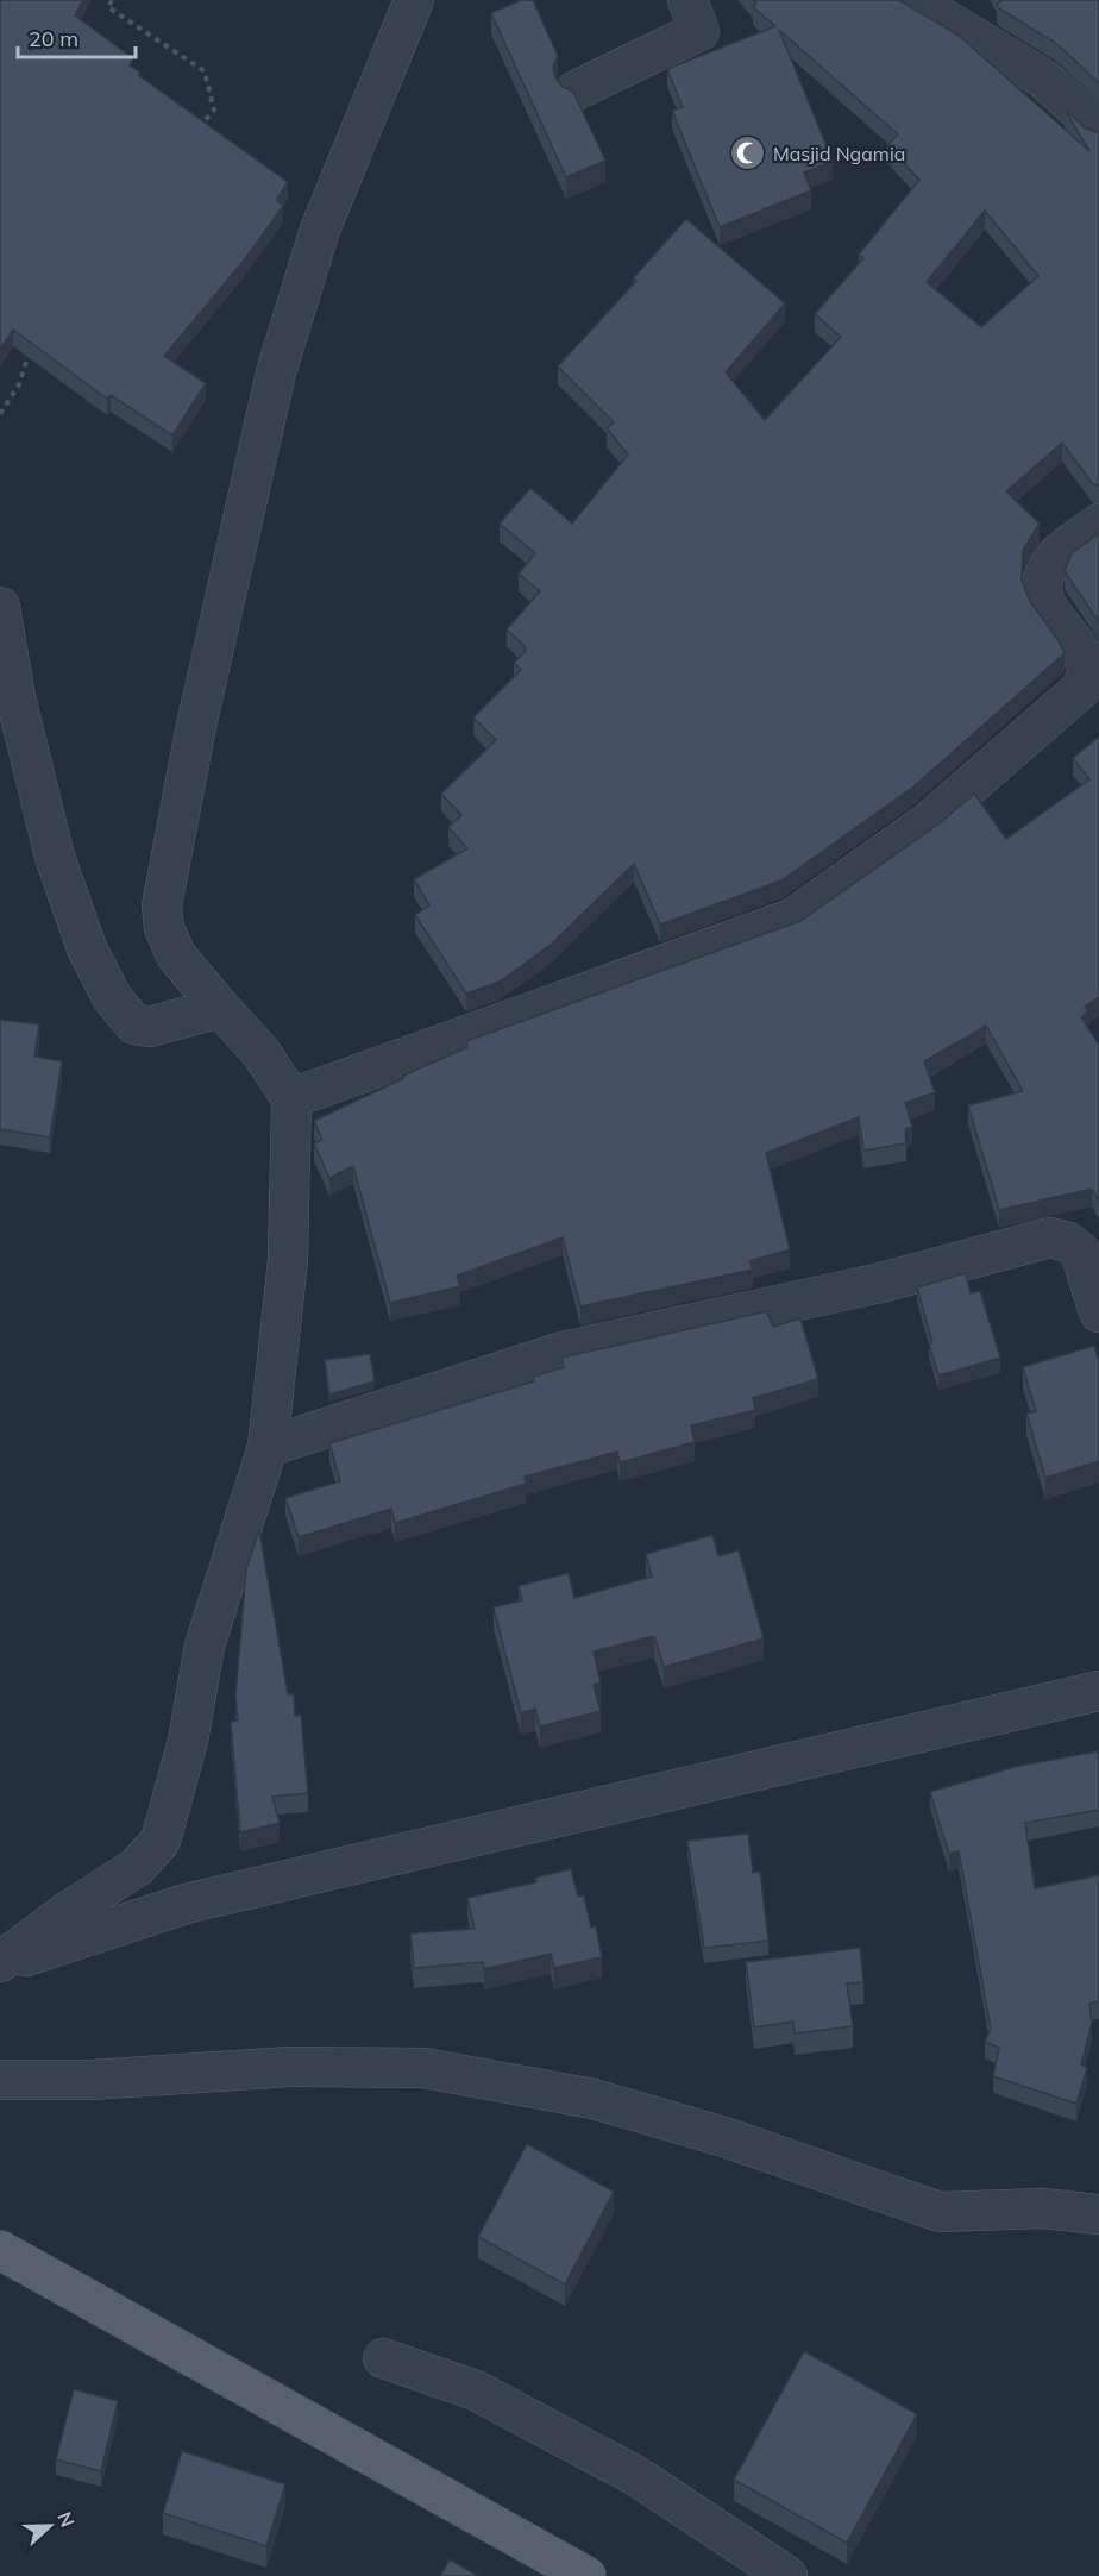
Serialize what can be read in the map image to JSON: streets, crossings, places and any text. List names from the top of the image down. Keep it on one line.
{"places":{"mosque":["Masjid Ngamia"]},"scale_bar":"20 m","north":"right"}
